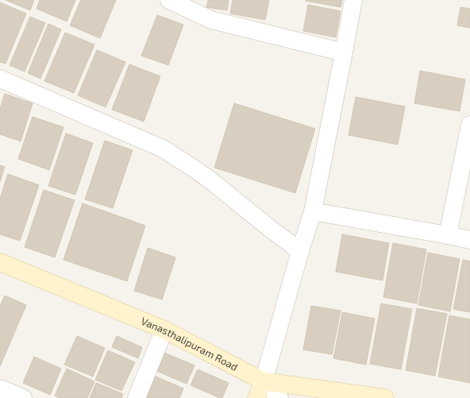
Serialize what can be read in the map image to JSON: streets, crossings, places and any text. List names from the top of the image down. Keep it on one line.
{"streets":{"street":["Vanasthalipuram Road"]}}
